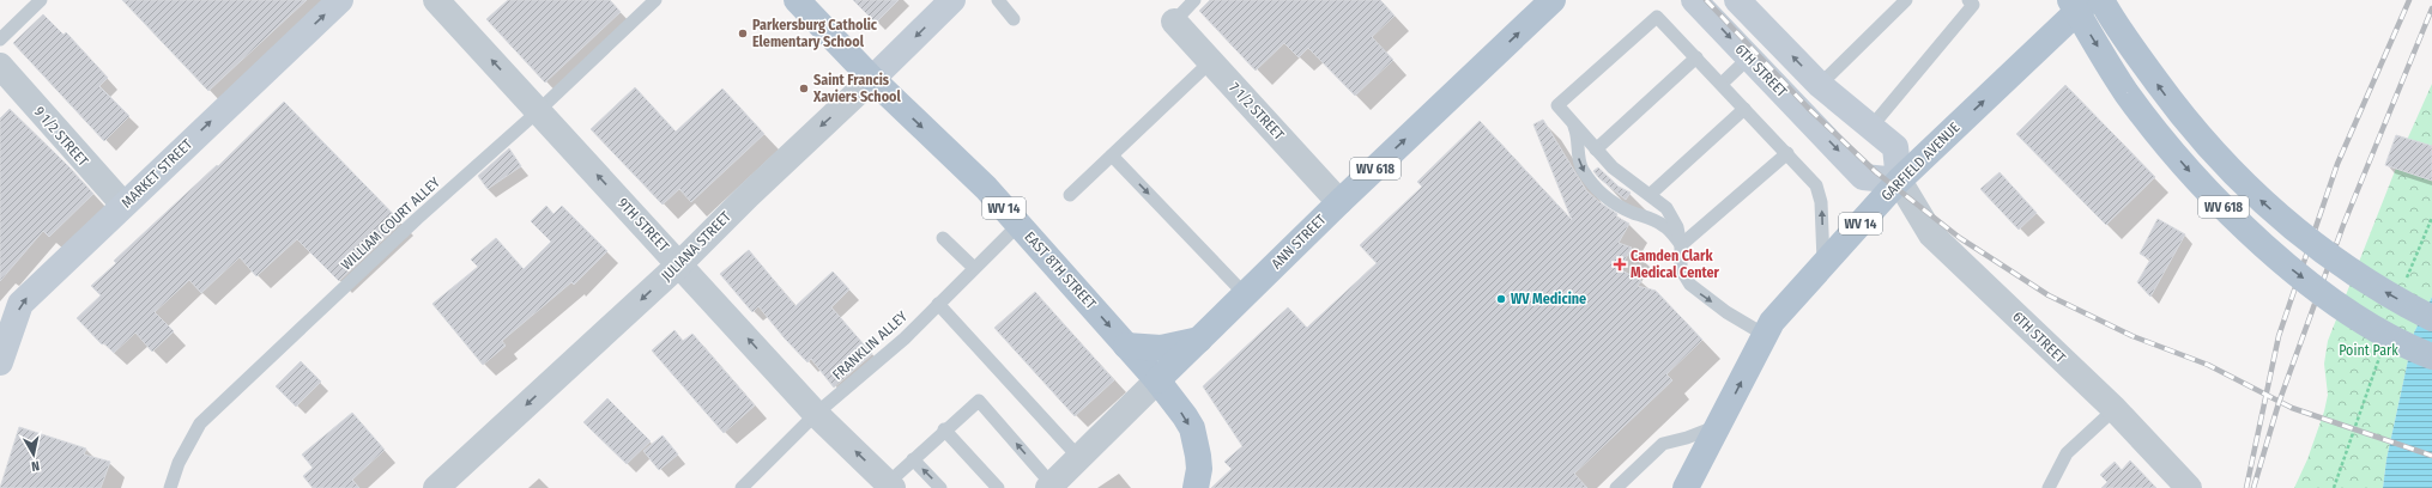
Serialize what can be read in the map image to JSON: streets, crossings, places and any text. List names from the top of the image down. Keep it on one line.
{"streets":{"main road":["GARFIELD AVENUE","WV 618","WV 14","ANN STREET","EAST 8TH STREET"],"street":["6TH STREET","7 1/2 STREET","9 1/2 STREET","MARKET STREET","9TH STREET","JULIANA STREET"],"lane":["WILLIAM COURT ALLEY","FRANKLIN ALLEY"]},"crossings":[["6TH STREET","GARFIELD AVENUE"],["7 1/2 STREET","ANN STREET"],["9 1/2 STREET","MARKET STREET"],["WV 14","ANN STREET"],["WV 14","EAST 8TH STREET"],["WILLIAM COURT ALLEY","9TH STREET"],["9TH STREET","JULIANA STREET"],["9TH STREET","FRANKLIN ALLEY"],["ANN STREET","EAST 8TH STREET"],["JULIANA STREET","EAST 8TH STREET"],["EAST 8TH STREET","FRANKLIN ALLEY"]],"one_way":["GARFIELD AVENUE","MARKET STREET","9TH STREET","ANN STREET","JULIANA STREET","EAST 8TH STREET"],"parks":["Point Park"],"places":{"other":["Parkersburg Catholic Elementary School","Saint Francis Xaviers School","WV Medicine"],"health":["Camden Clark Medical Center"]},"north":"bottom"}
